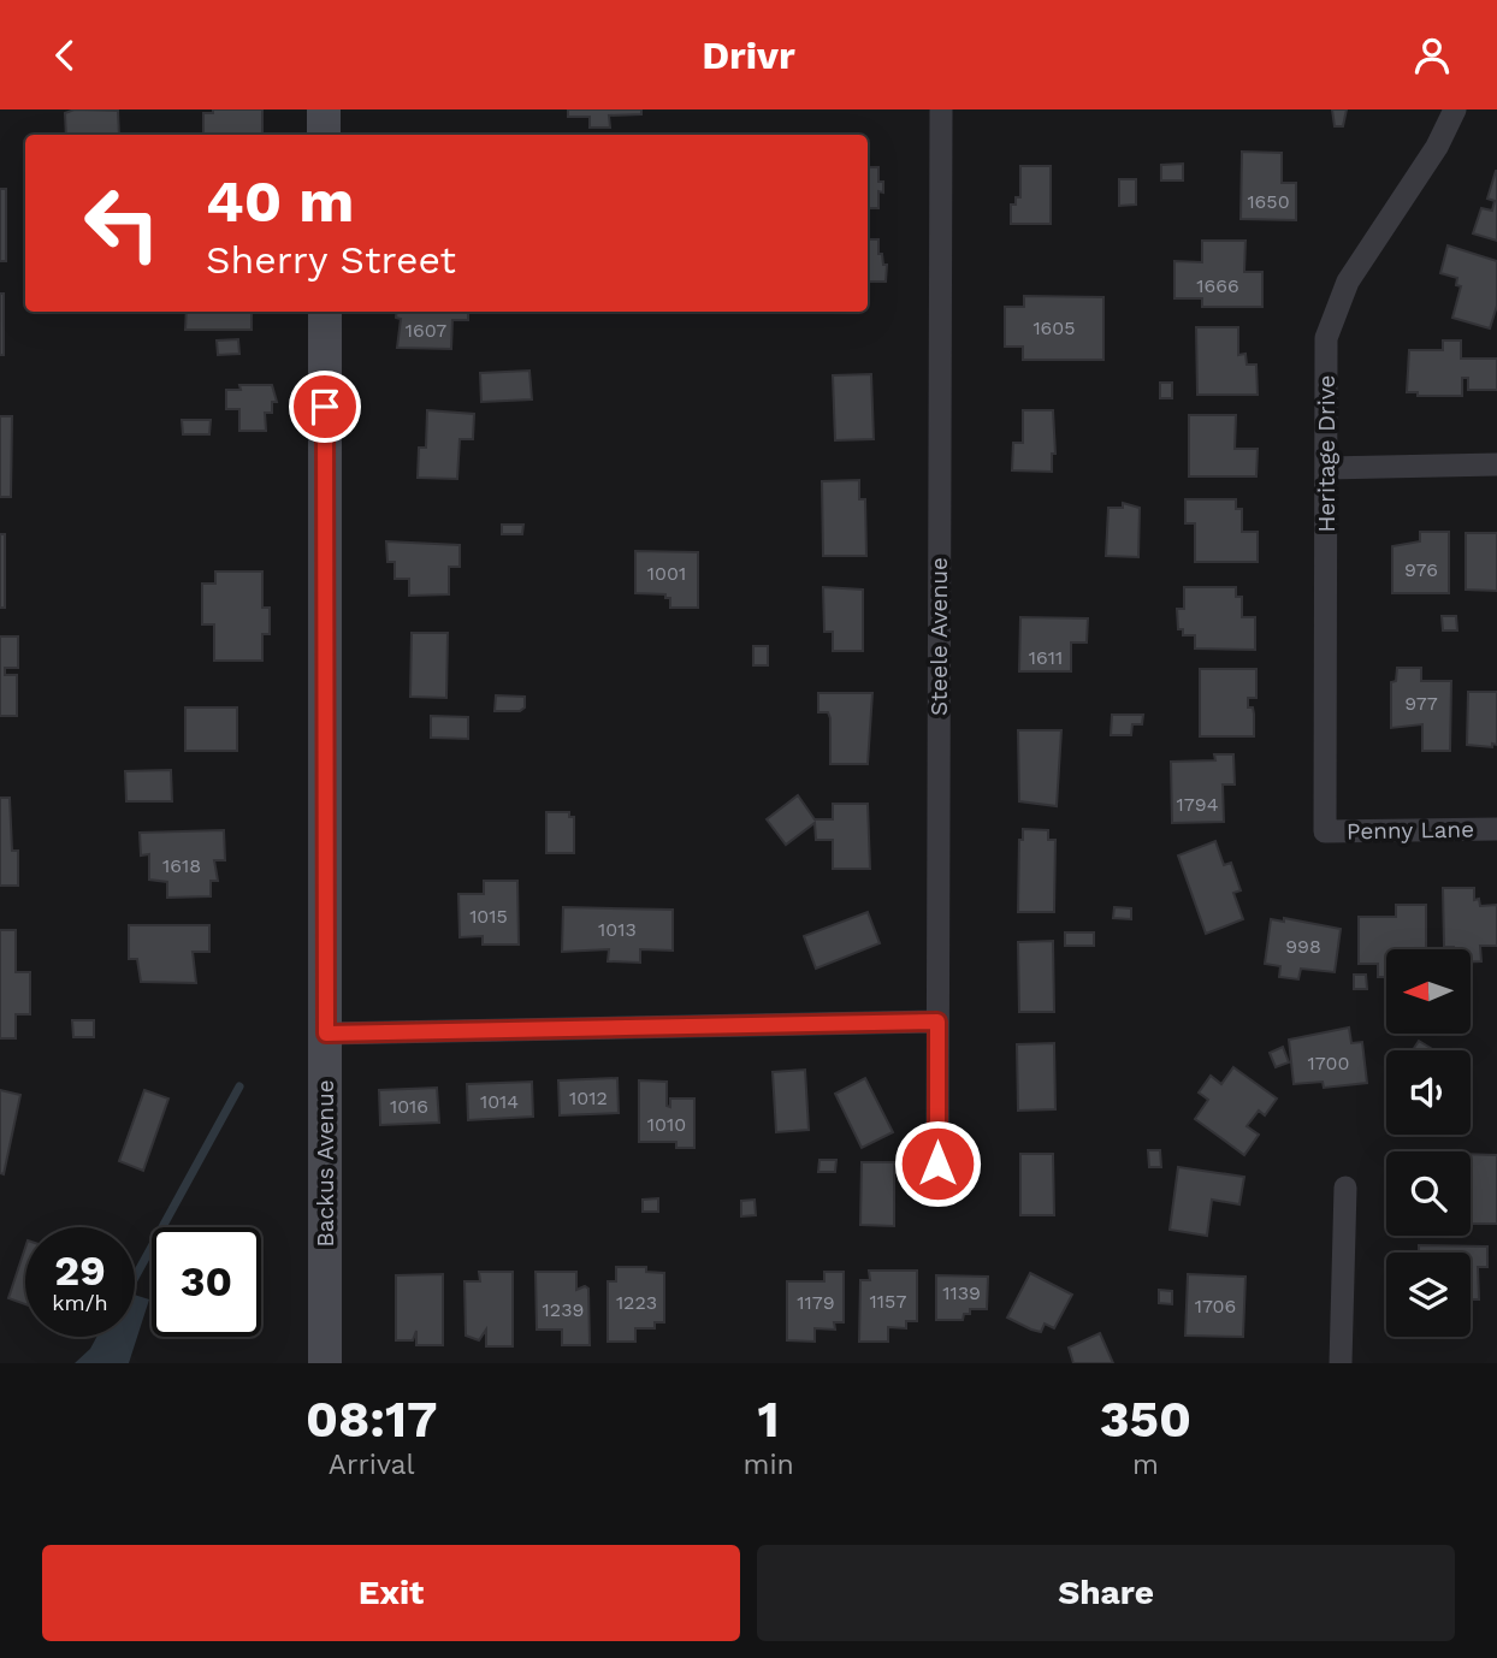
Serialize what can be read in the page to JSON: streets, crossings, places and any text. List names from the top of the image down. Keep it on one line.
{"streets":{"street":["Heritage Drive","Steele Avenue","Penny Lane","Backus Avenue"]},"crossings":[["Heritage Drive","Penny Lane"]],"house_numbers":["1650","1666","1605","1607","976","1001","1611","977","1794","1618","1015","1013","998","1700","1012","1014","1016","1010","1139","1157","1223","1179","1706","1239"],"north":"left","page":{"header":"Drivr","turn":["40 m","Sherry Street"],"speed":"29 km/h","limit":"30","eta":["08:17","Arrival","1","min","350","m"],"buttons":["Exit","Share"]}}
